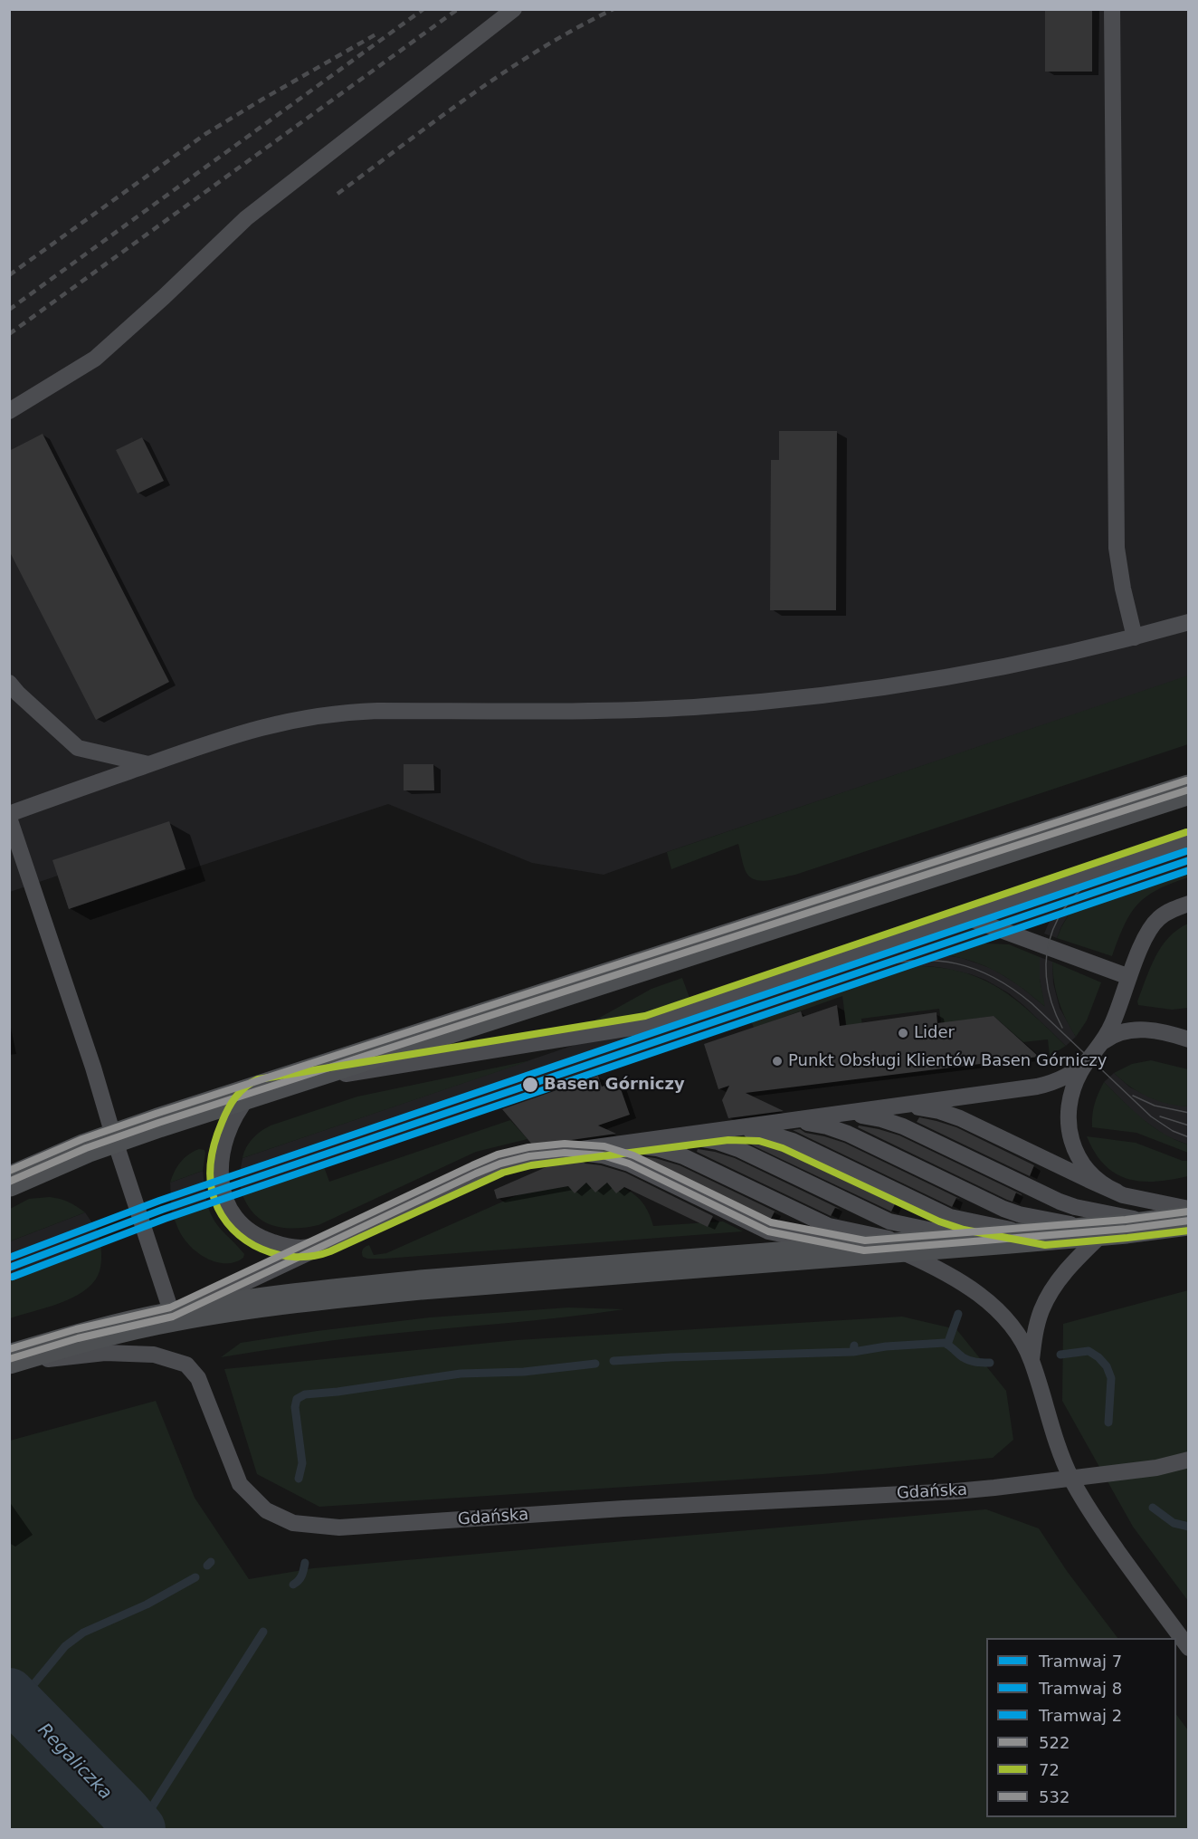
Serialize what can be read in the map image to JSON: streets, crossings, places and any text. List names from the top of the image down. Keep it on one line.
{"streets":{"lane":["Gdańska"]},"water":["Regaliczka"],"places":["Lider","Punkt Obsługi Klientów Basen Górniczy","Basen Górniczy"],"lines":["transit line 532","transit line 522","transit line 72","tram line 2","tram line 7","tram line 8"],"legend":["Tramwaj 7","Tramwaj 8","Tramwaj 2","522","72","532"]}
